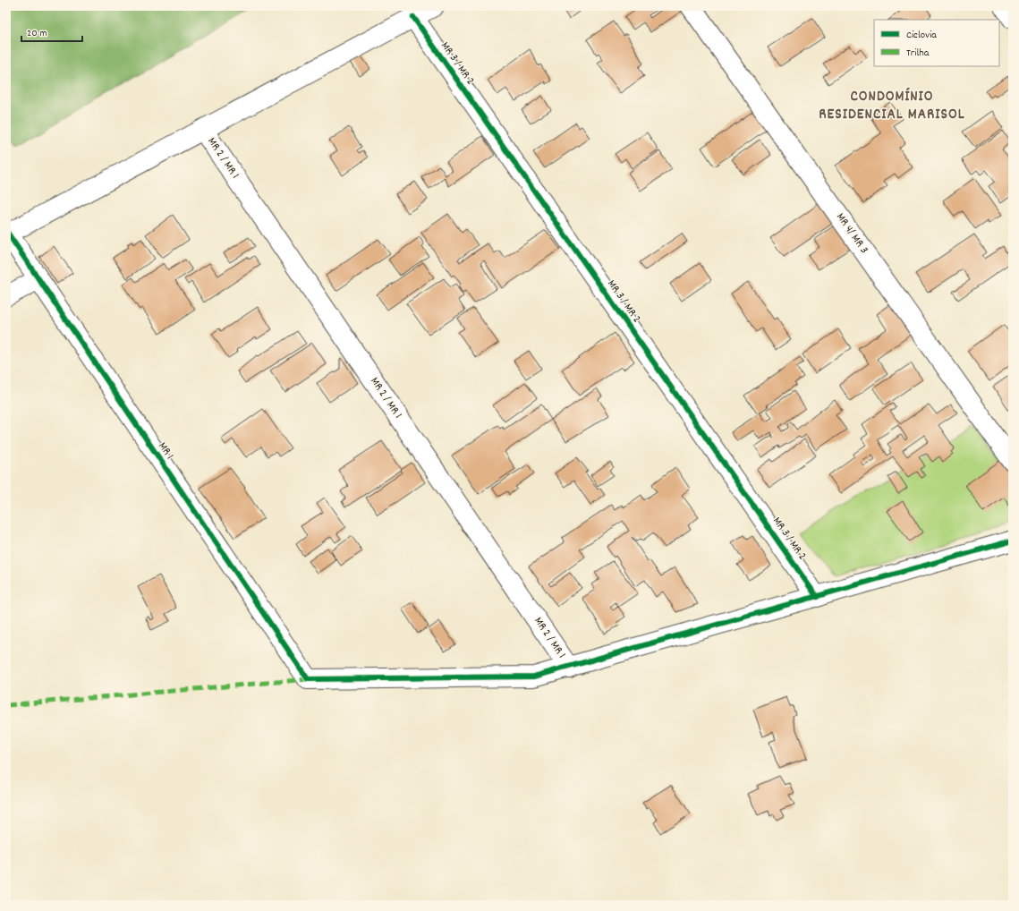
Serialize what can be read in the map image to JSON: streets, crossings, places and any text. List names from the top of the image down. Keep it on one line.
{"streets":{"street":["MR 3 / MR 2","MR 2 / MR 1","MR 4/ MR 3","MR 1"]},"crossings":[["MR 2 / MR 1","MR 1"]],"districts":["CONDOMÍNIO RESIDENCIAL MARISOL"],"legend":["Ciclovia","Trilha"],"scale_bar":"20 m"}
